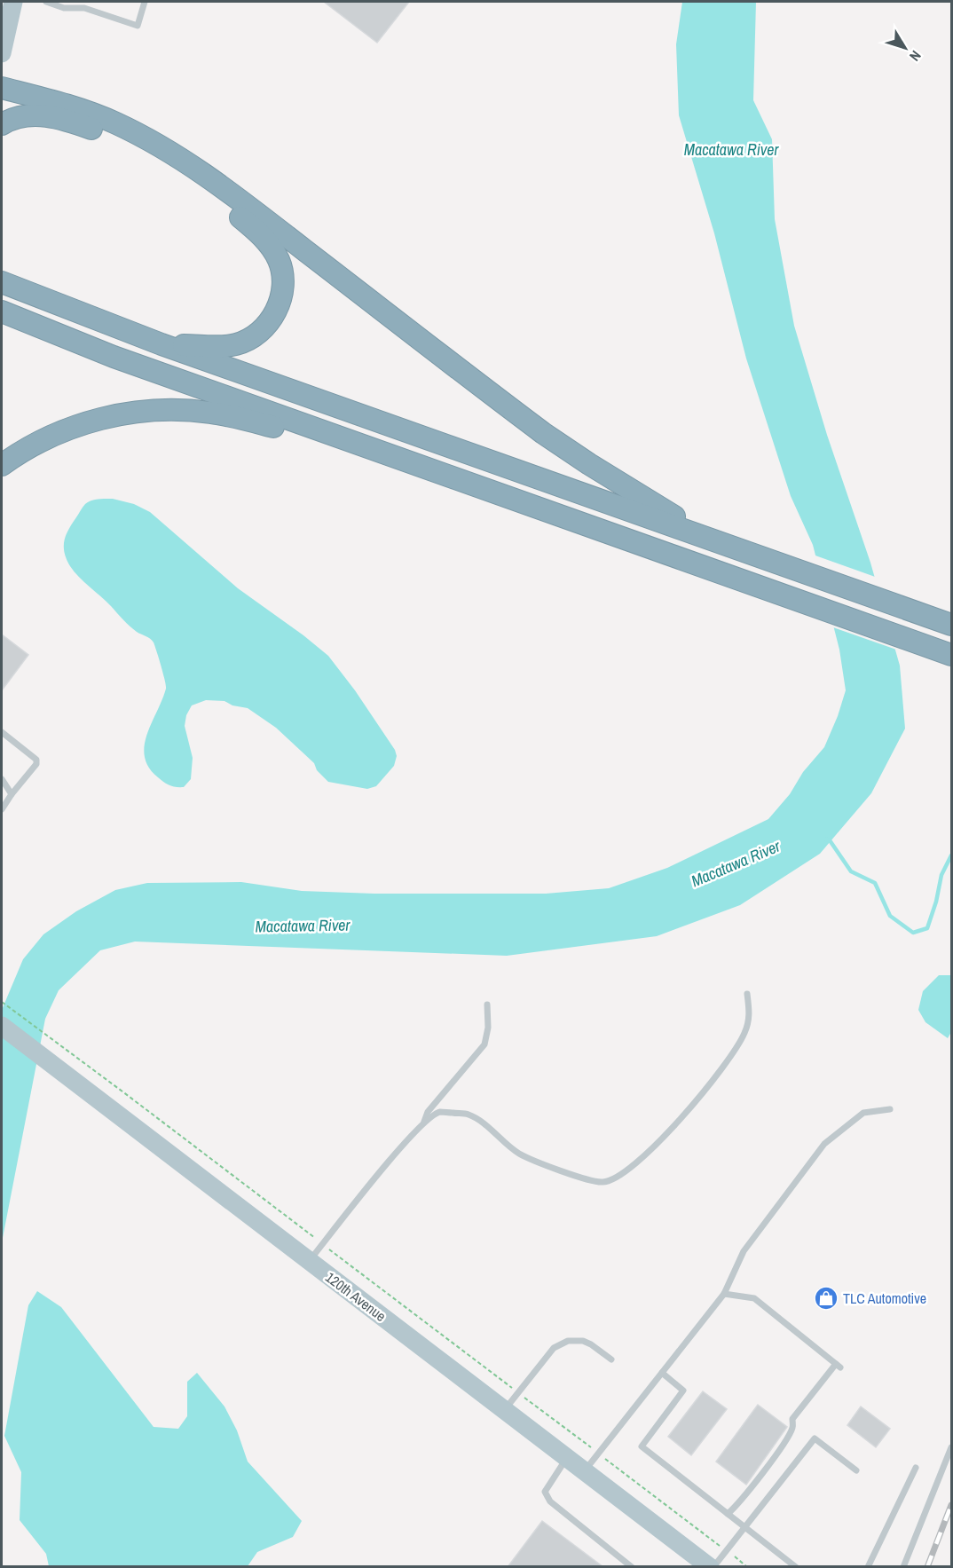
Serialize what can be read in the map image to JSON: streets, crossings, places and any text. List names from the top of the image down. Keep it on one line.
{"streets":{"main road":["120th Avenue"]},"water":["Macatawa River"],"places":{"shop":["TLC Automotive"]},"north":"bottom right"}
